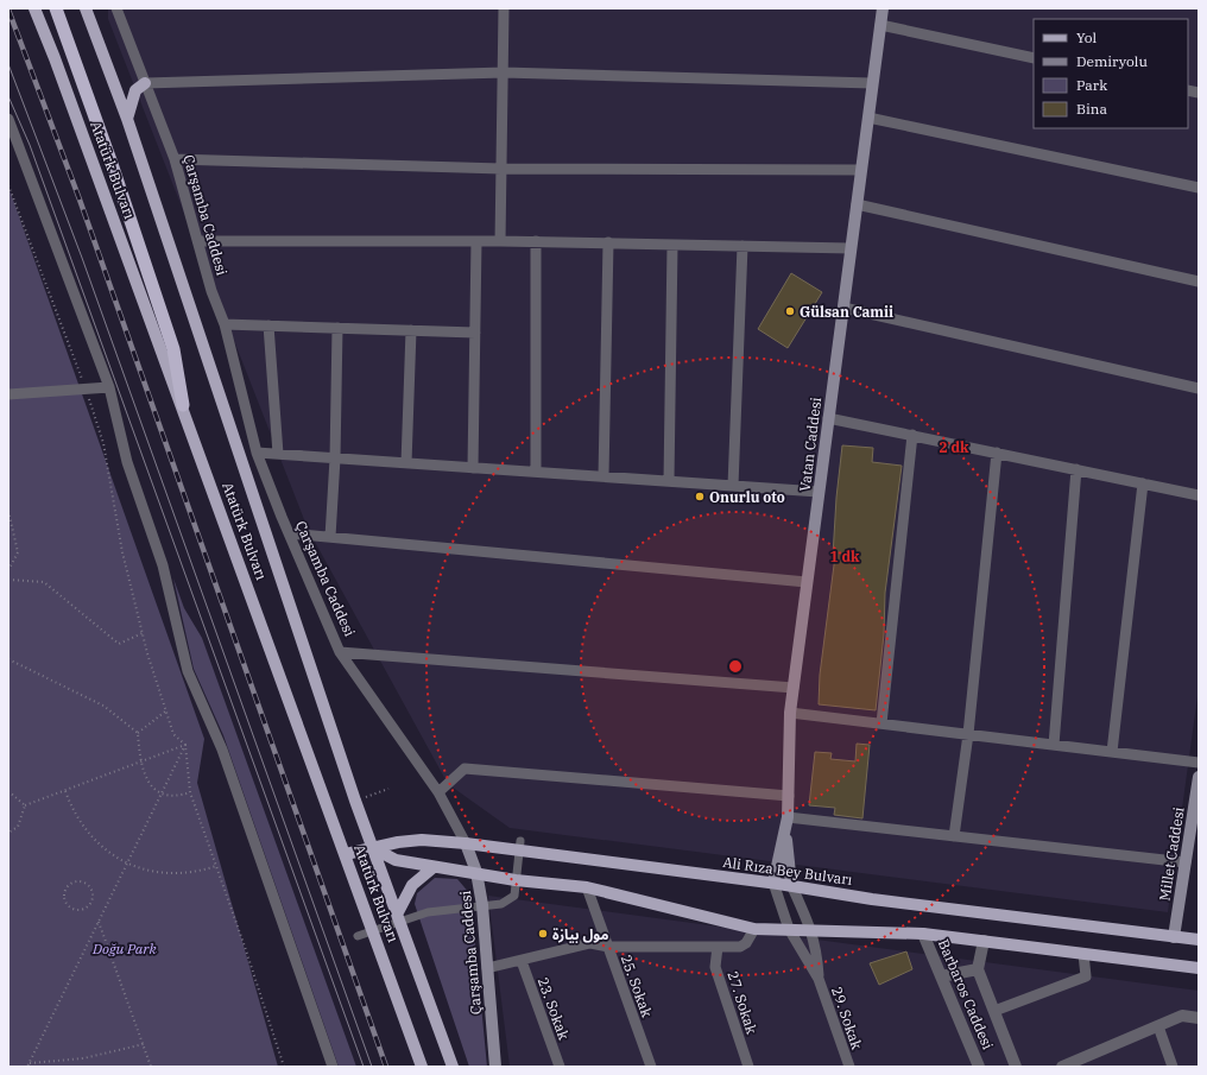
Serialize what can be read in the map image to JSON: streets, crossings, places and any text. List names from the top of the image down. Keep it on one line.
{"streets":{"main road":["Atatürk Bulvarı","Çarşamba Caddesi","Vatan Caddesi","Millet Caddesi","Ali Rıza Bey Bulvarı"],"street":["25. Sokak","Barbaros Caddesi","27. Sokak","23. Sokak","29. Sokak"]},"crossings":[["Atatürk Bulvarı","Ali Rıza Bey Bulvarı"],["Çarşamba Caddesi","Ali Rıza Bey Bulvarı"],["Vatan Caddesi","Ali Rıza Bey Bulvarı"],["Millet Caddesi","Ali Rıza Bey Bulvarı"]],"parks":["Doğu Park"],"places":["Gülsan Camii","Onurlu oto","مول بيازة"],"legend":["Yol","Demiryolu","Park","Bina"],"rings":["2 dk","1 dk"]}
